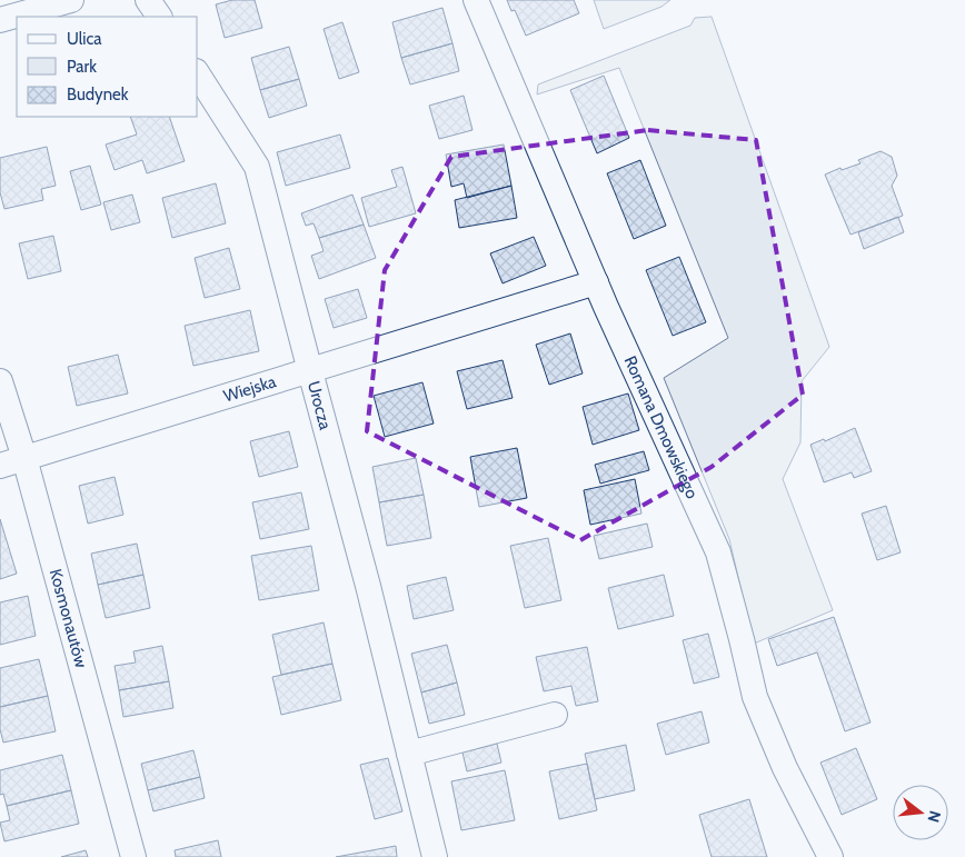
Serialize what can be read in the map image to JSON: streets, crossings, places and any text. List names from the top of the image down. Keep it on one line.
{"streets":{"street":["Wiejska","Urocza","Romana Dmowskiego","Kosmonautów"]},"crossings":[["Wiejska","Urocza"],["Wiejska","Romana Dmowskiego"],["Wiejska","Kosmonautów"]],"legend":["Ulica","Park","Budynek"],"north":"right"}
